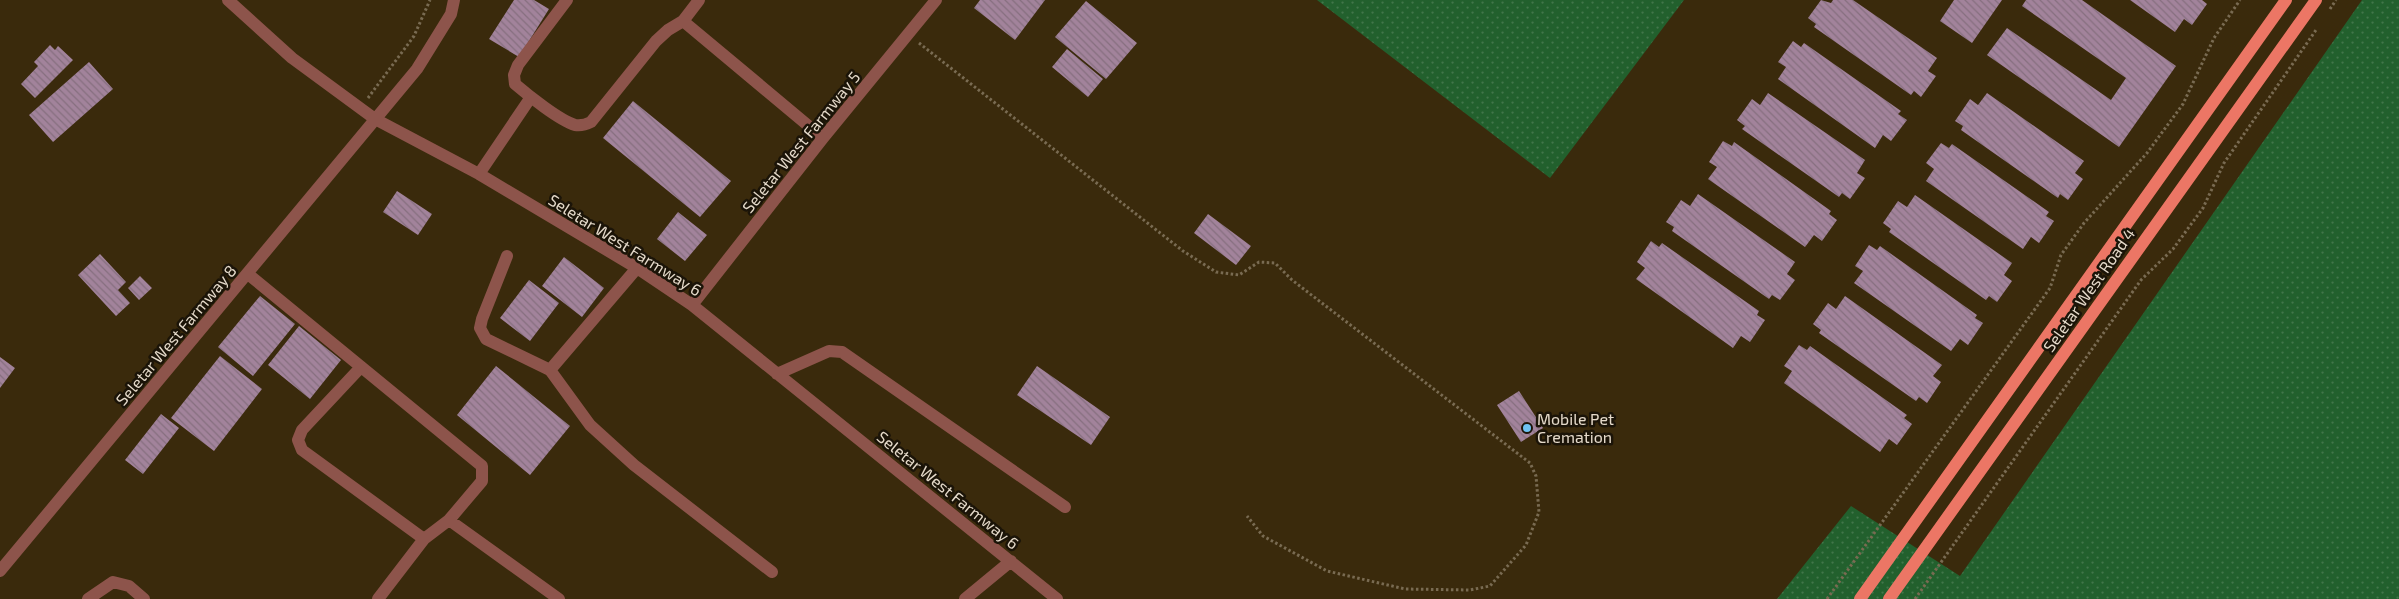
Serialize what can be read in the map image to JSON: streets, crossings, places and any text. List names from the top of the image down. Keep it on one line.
{"streets":{"main road":["Seletar West Road 4"],"street":["Seletar West Farmway 5","Seletar West Farmway 6","Seletar West Farmway 8"]},"crossings":[["Seletar West Farmway 5","Seletar West Farmway 6"],["Seletar West Farmway 6","Seletar West Farmway 8"]],"places":["Mobile Pet Cremation"]}
